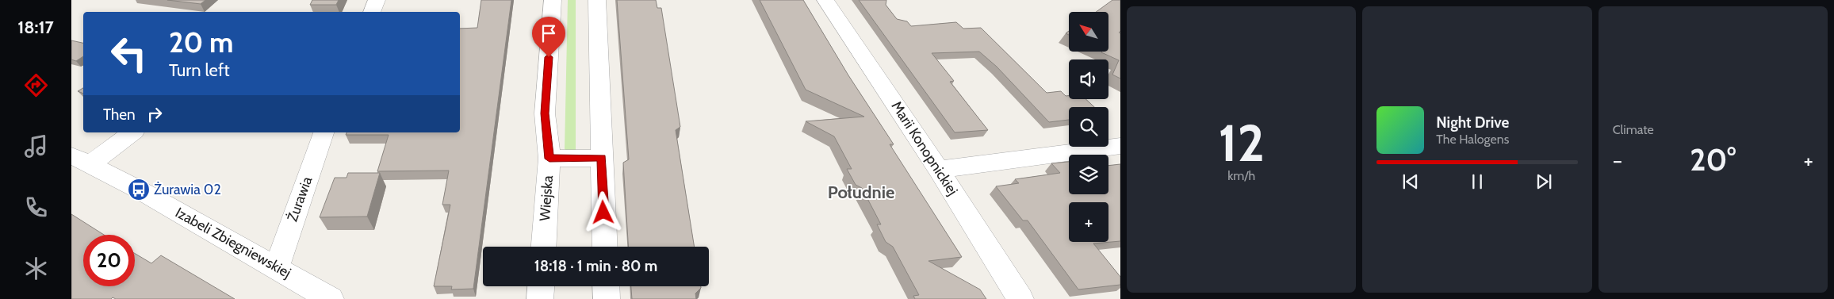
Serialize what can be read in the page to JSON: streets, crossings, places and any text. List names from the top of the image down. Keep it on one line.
{"streets":{"street":["Marii Konopnickiej","Wiejska","Żurawia","Izabeli Zbiegniewskiej"]},"crossings":[["Żurawia","Izabeli Zbiegniewskiej"]],"districts":["Południe"],"places":{"bus stop":["Żurawia 02"]},"north":"top left","page":{"tabs":"18:17","tile":[["12","km/h"],"Climate"],"map_buttons":"+","turn":["20 m","Turn left"],"then":"Then","song":["Night Drive","The Halogens"],"heat":["−","20°","+"],"limit":"20","trip":"18:18 · 1 min · 80 m"}}
